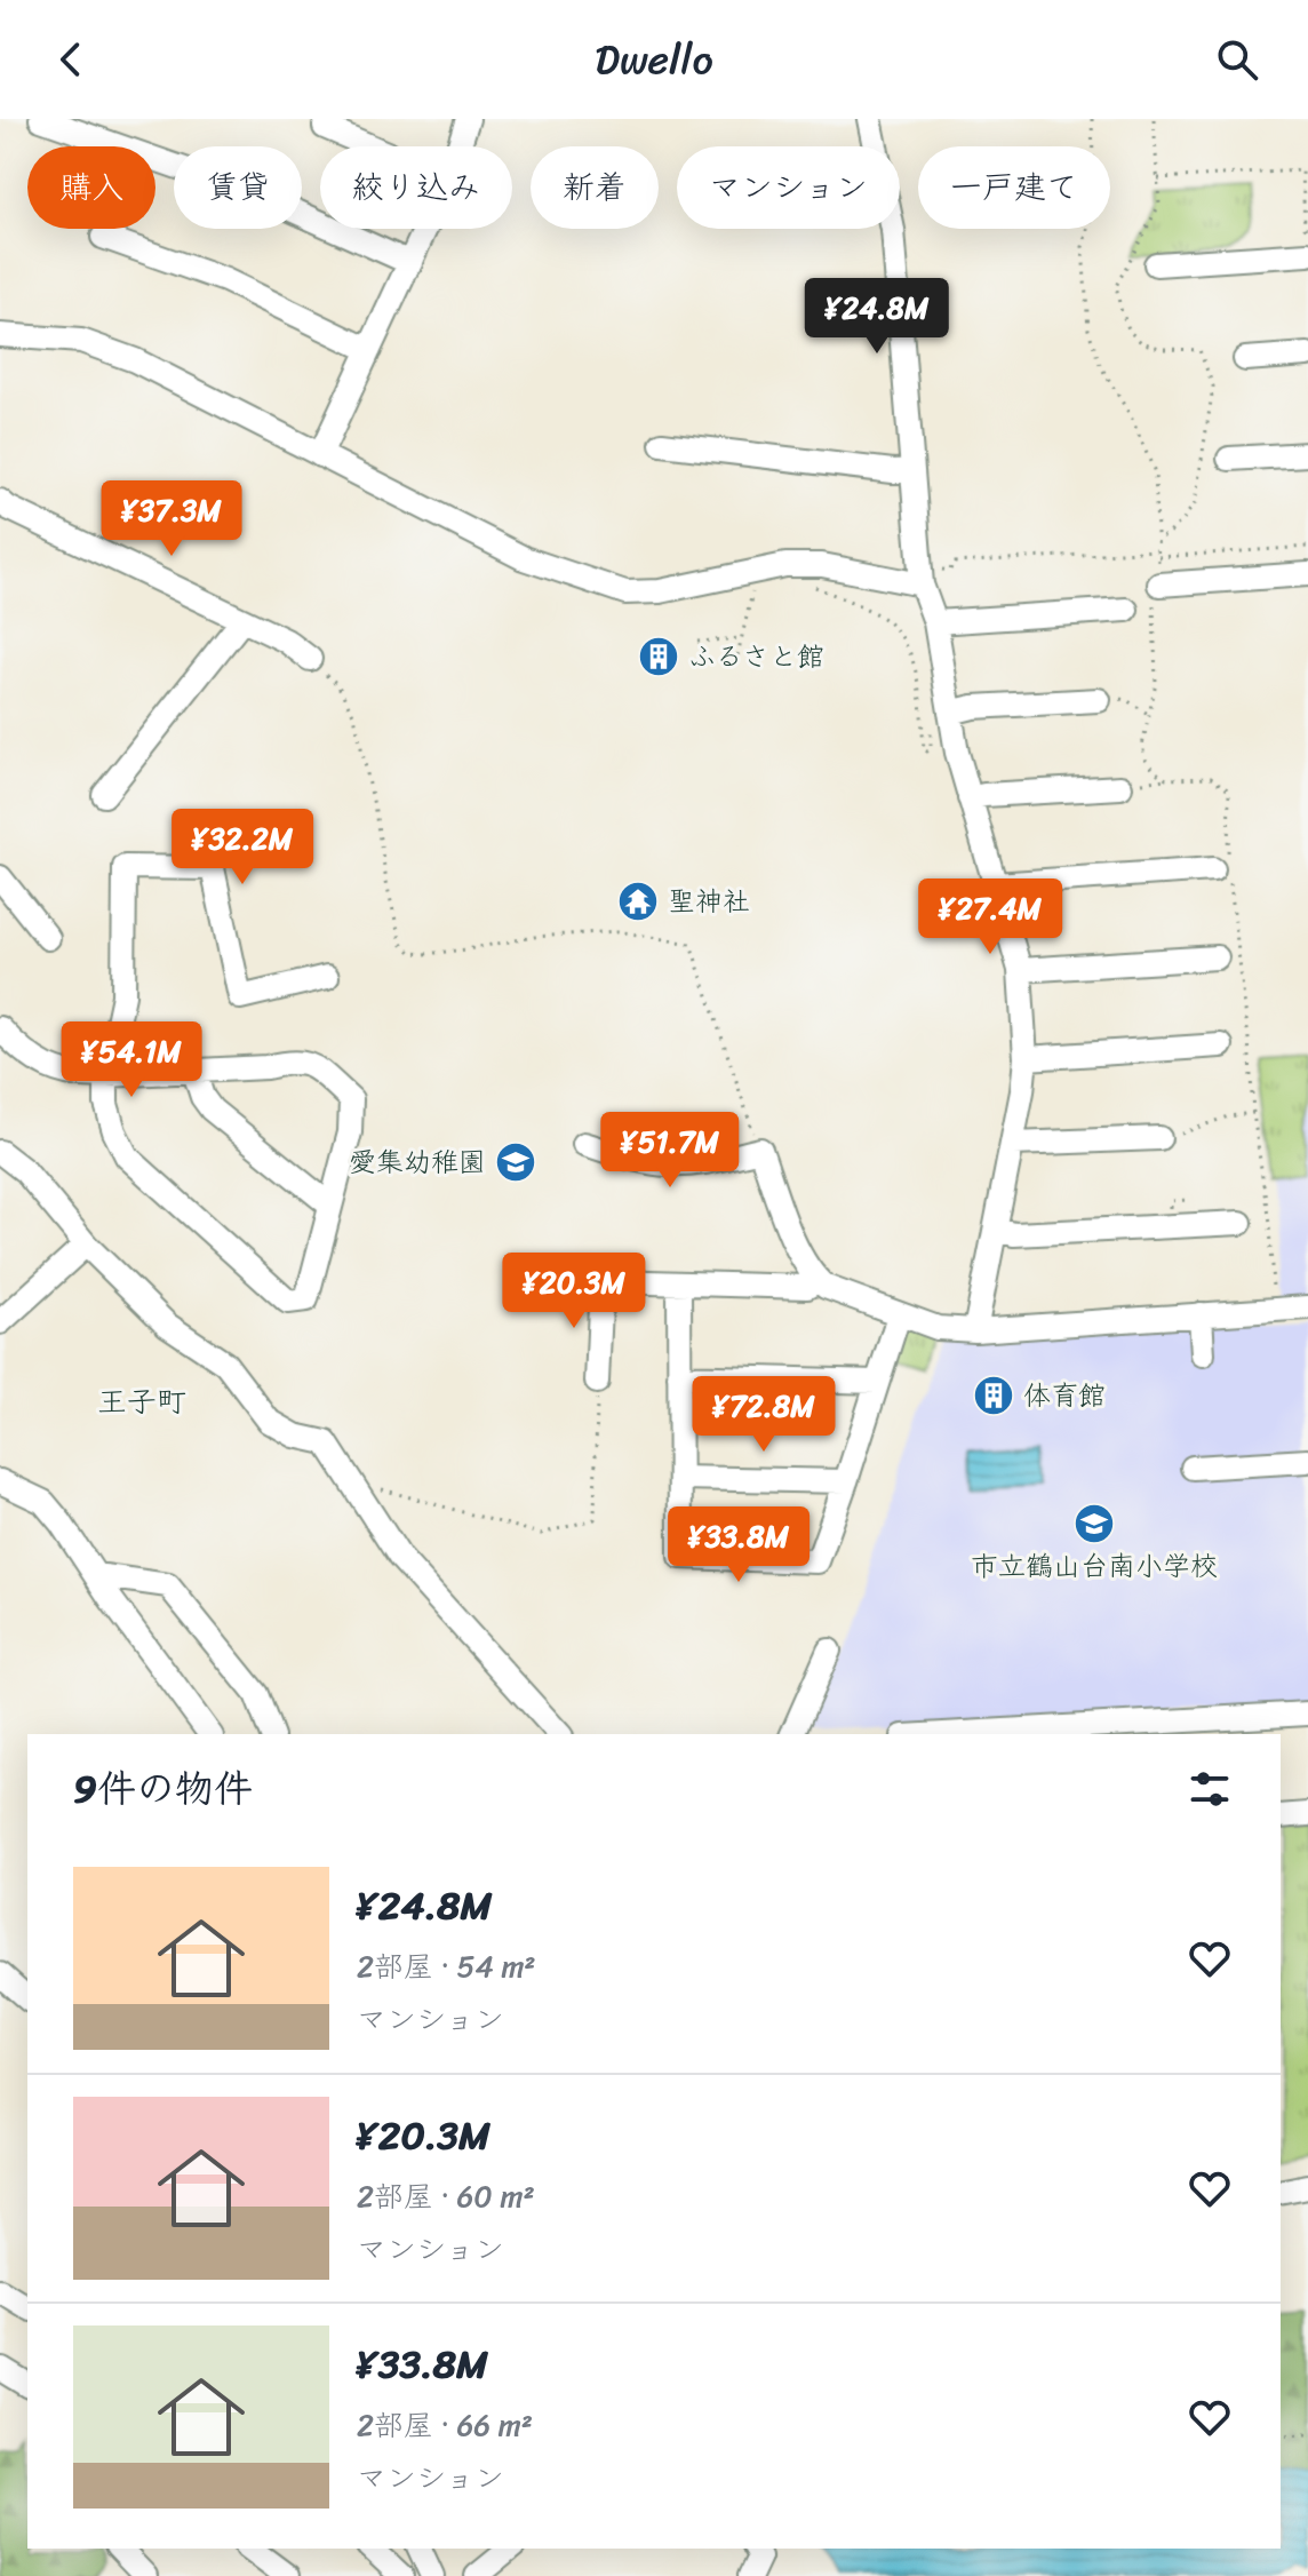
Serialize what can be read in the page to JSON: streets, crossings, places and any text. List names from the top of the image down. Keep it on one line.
{"districts":["王子町"],"places":{"building":["ふるさと館","体育館"],"temple":["聖神社"],"school or university":["愛集幼稚園","市立鶴山台南小学校"]},"page":{"header":"Dwello","chip":["購入","賃貸","絞り込み","新着","マンション","一戸建て"],"price":["¥24.8M","¥37.3M","¥32.2M","¥27.4M","¥54.1M","¥51.7M","¥20.3M","¥72.8M","¥33.8M"],"heading":"9件の物件","list":[{"name":"¥24.8M","note":"2部屋 · 54 m² · マンション"},{"name":"¥20.3M","note":"2部屋 · 60 m² · マンション"},{"name":"¥33.8M","note":"2部屋 · 66 m² · マンション"}]}}
